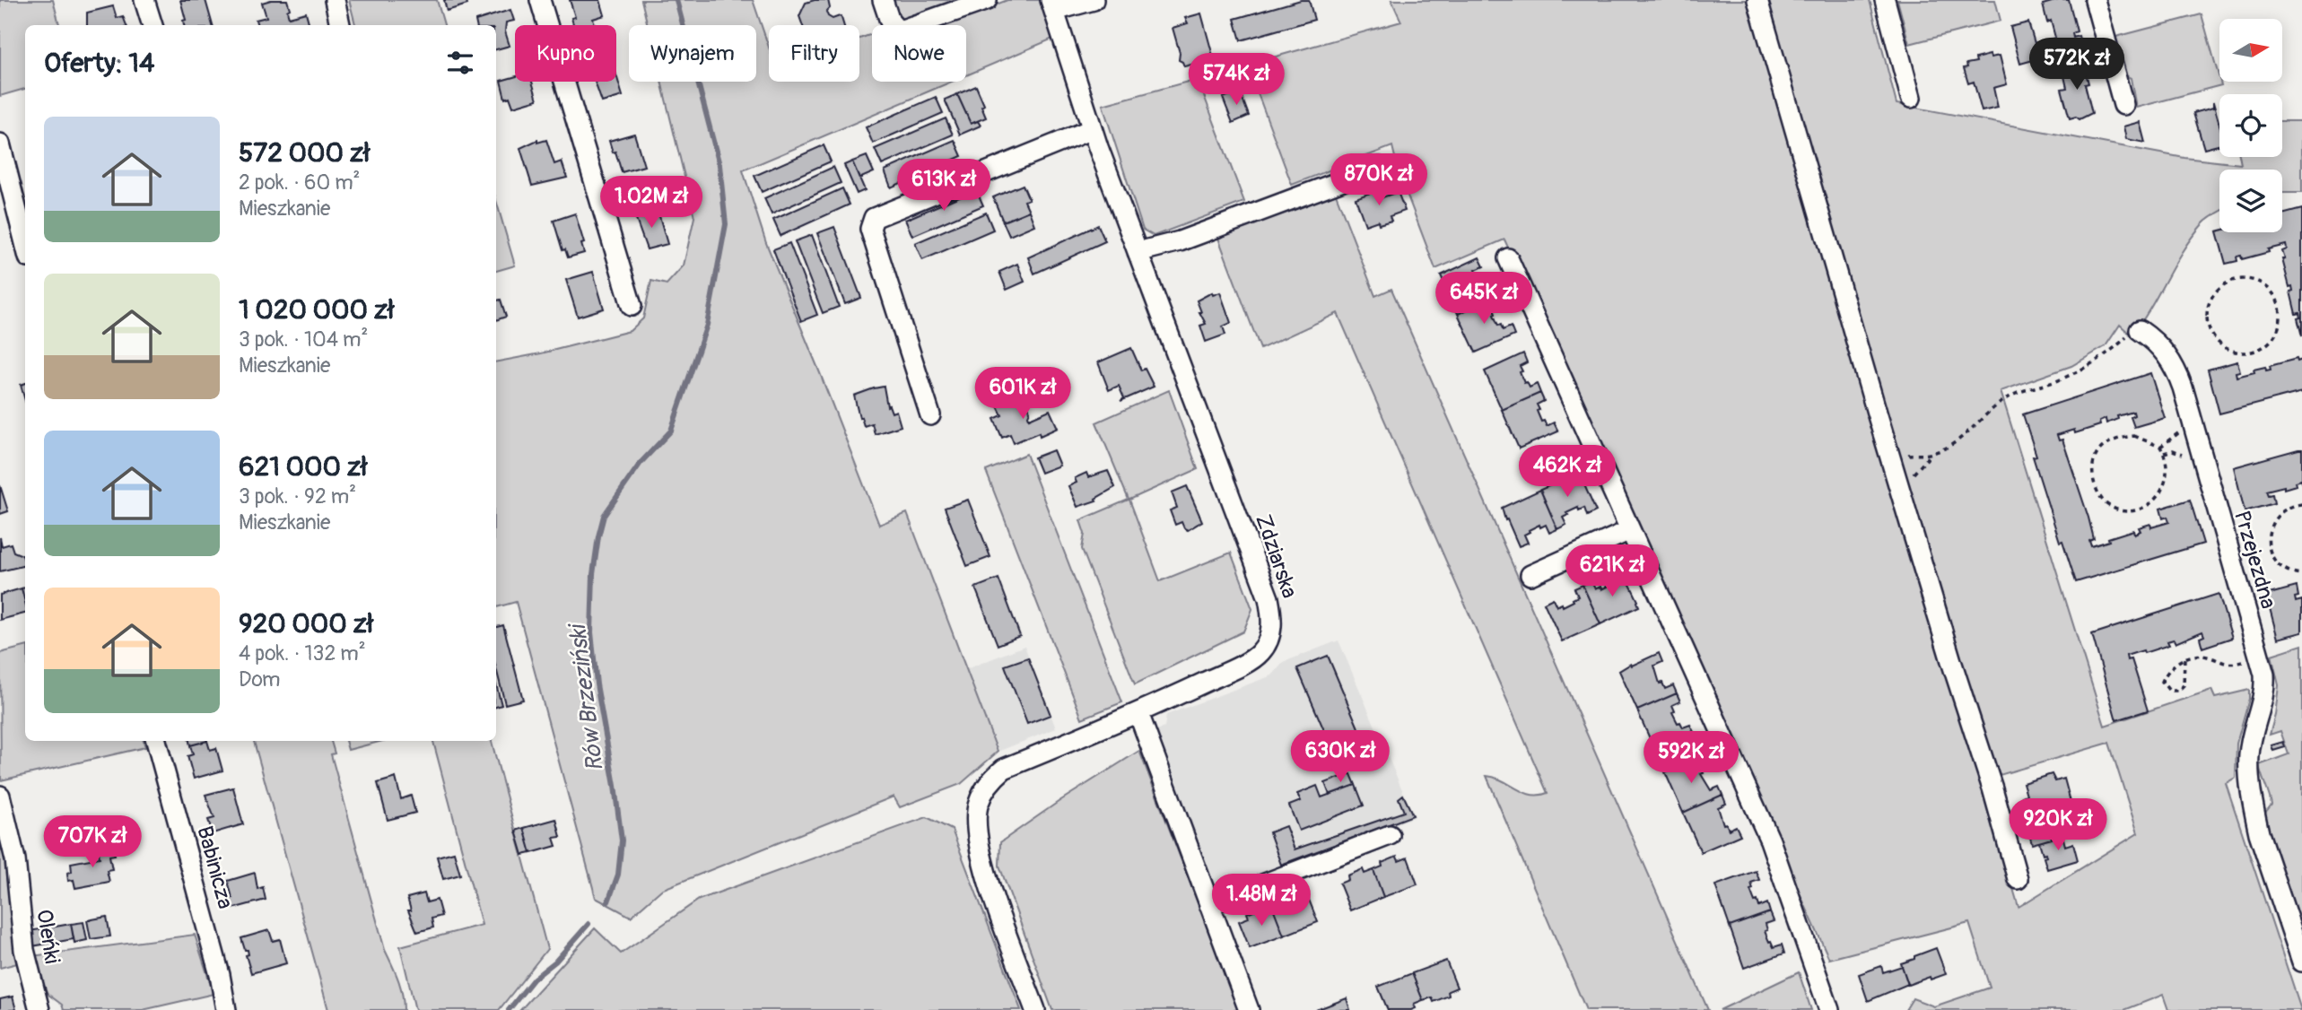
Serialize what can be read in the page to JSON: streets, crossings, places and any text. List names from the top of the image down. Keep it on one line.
{"streets":{"street":["Zdziarska","Przejezdna","Babinicza","Oleńki"]},"water":["Rów Brzeziński"],"north":"right","page":{"chip":["Kupno","Wynajem","Filtry","Nowe"],"heading":"Oferty: 14","price":["572K zł","574K zł","870K zł","613K zł","1.02M zł","645K zł","601K zł","462K zł","621K zł","630K zł","592K zł","920K zł","707K zł","1.48M zł"],"list":[{"name":"572 000 zł","note":"2 pok. · 60 m² · Mieszkanie"},{"name":"1 020 000 zł","note":"3 pok. · 104 m² · Mieszkanie"},{"name":"621 000 zł","note":"3 pok. · 92 m² · Mieszkanie"},{"name":"920 000 zł","note":"4 pok. · 132 m² · Dom"}]}}
